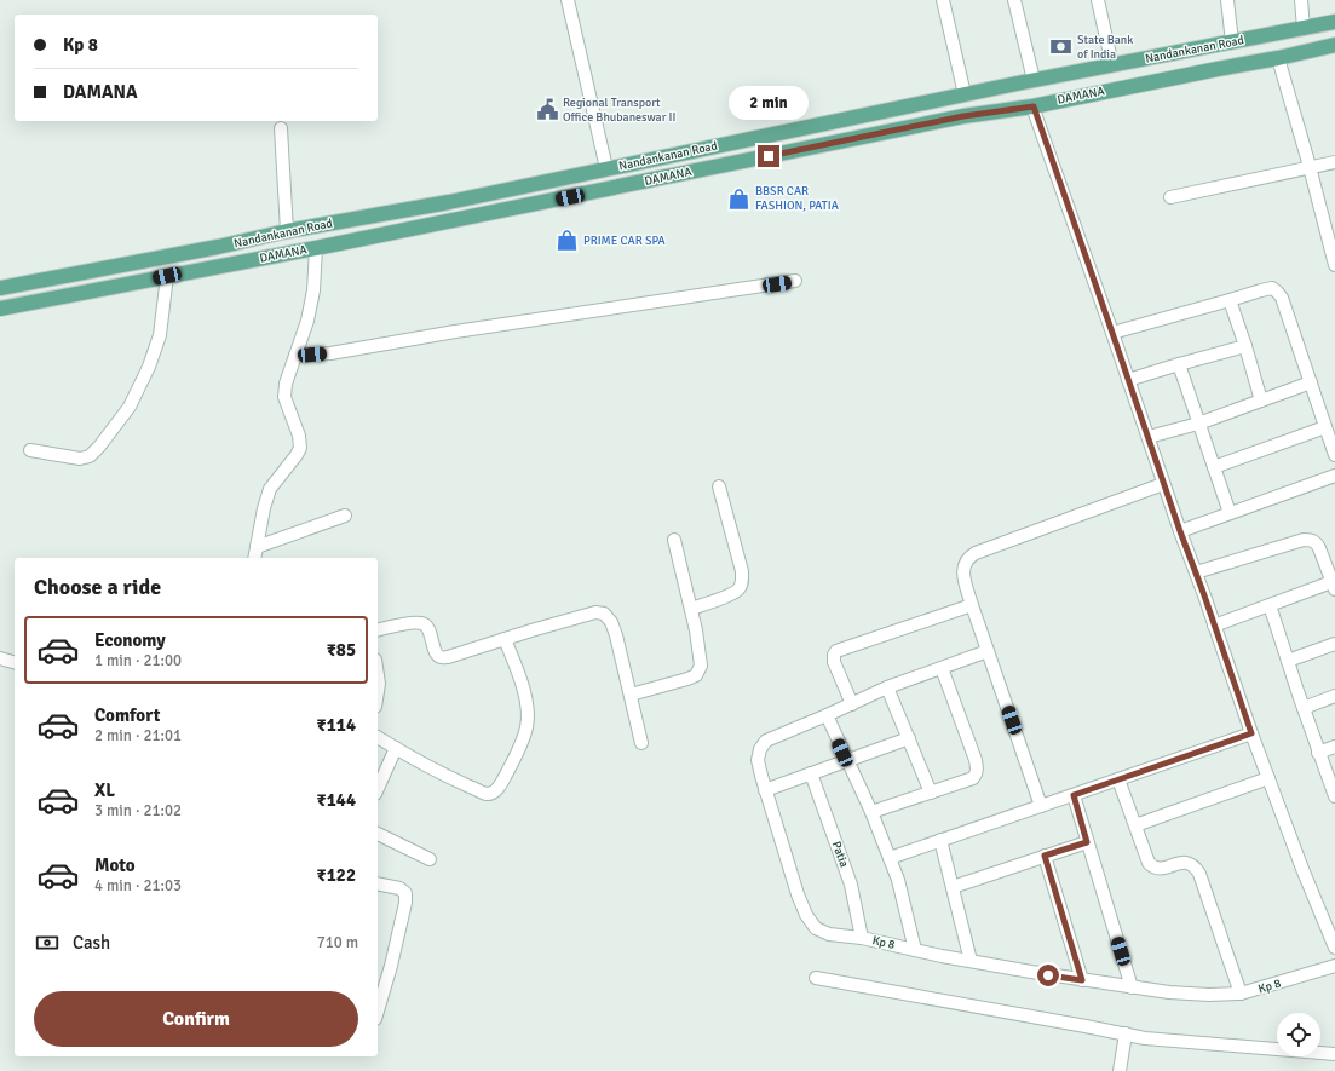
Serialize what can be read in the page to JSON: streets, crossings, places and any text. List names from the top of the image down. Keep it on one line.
{"streets":{"main road":["Nandankanan Road","DAMANA"],"street":["Patia","Kp 8"]},"crossings":[["Patia","Kp 8"]],"places":{"bank":["State Bank of India"],"public building":["Regional Transport Office Bhubaneswar II"],"shop":["BBSR CAR FASHION, PATIA","PRIME CAR SPA"]},"page":{"banner":["Kp 8","DAMANA"],"bubble":"2 min","heading":"Choose a ride","list":[{"name":"Economy","note":"1 min · 21:00","value":"₹85"},{"name":"Comfort","note":"2 min · 21:01","value":"₹114"},{"name":"XL","note":"3 min · 21:02","value":"₹144"},{"name":"Moto","note":"4 min · 21:03","value":"₹122"}],"pay":["Cash","710 m"],"buttons":"Confirm"}}
